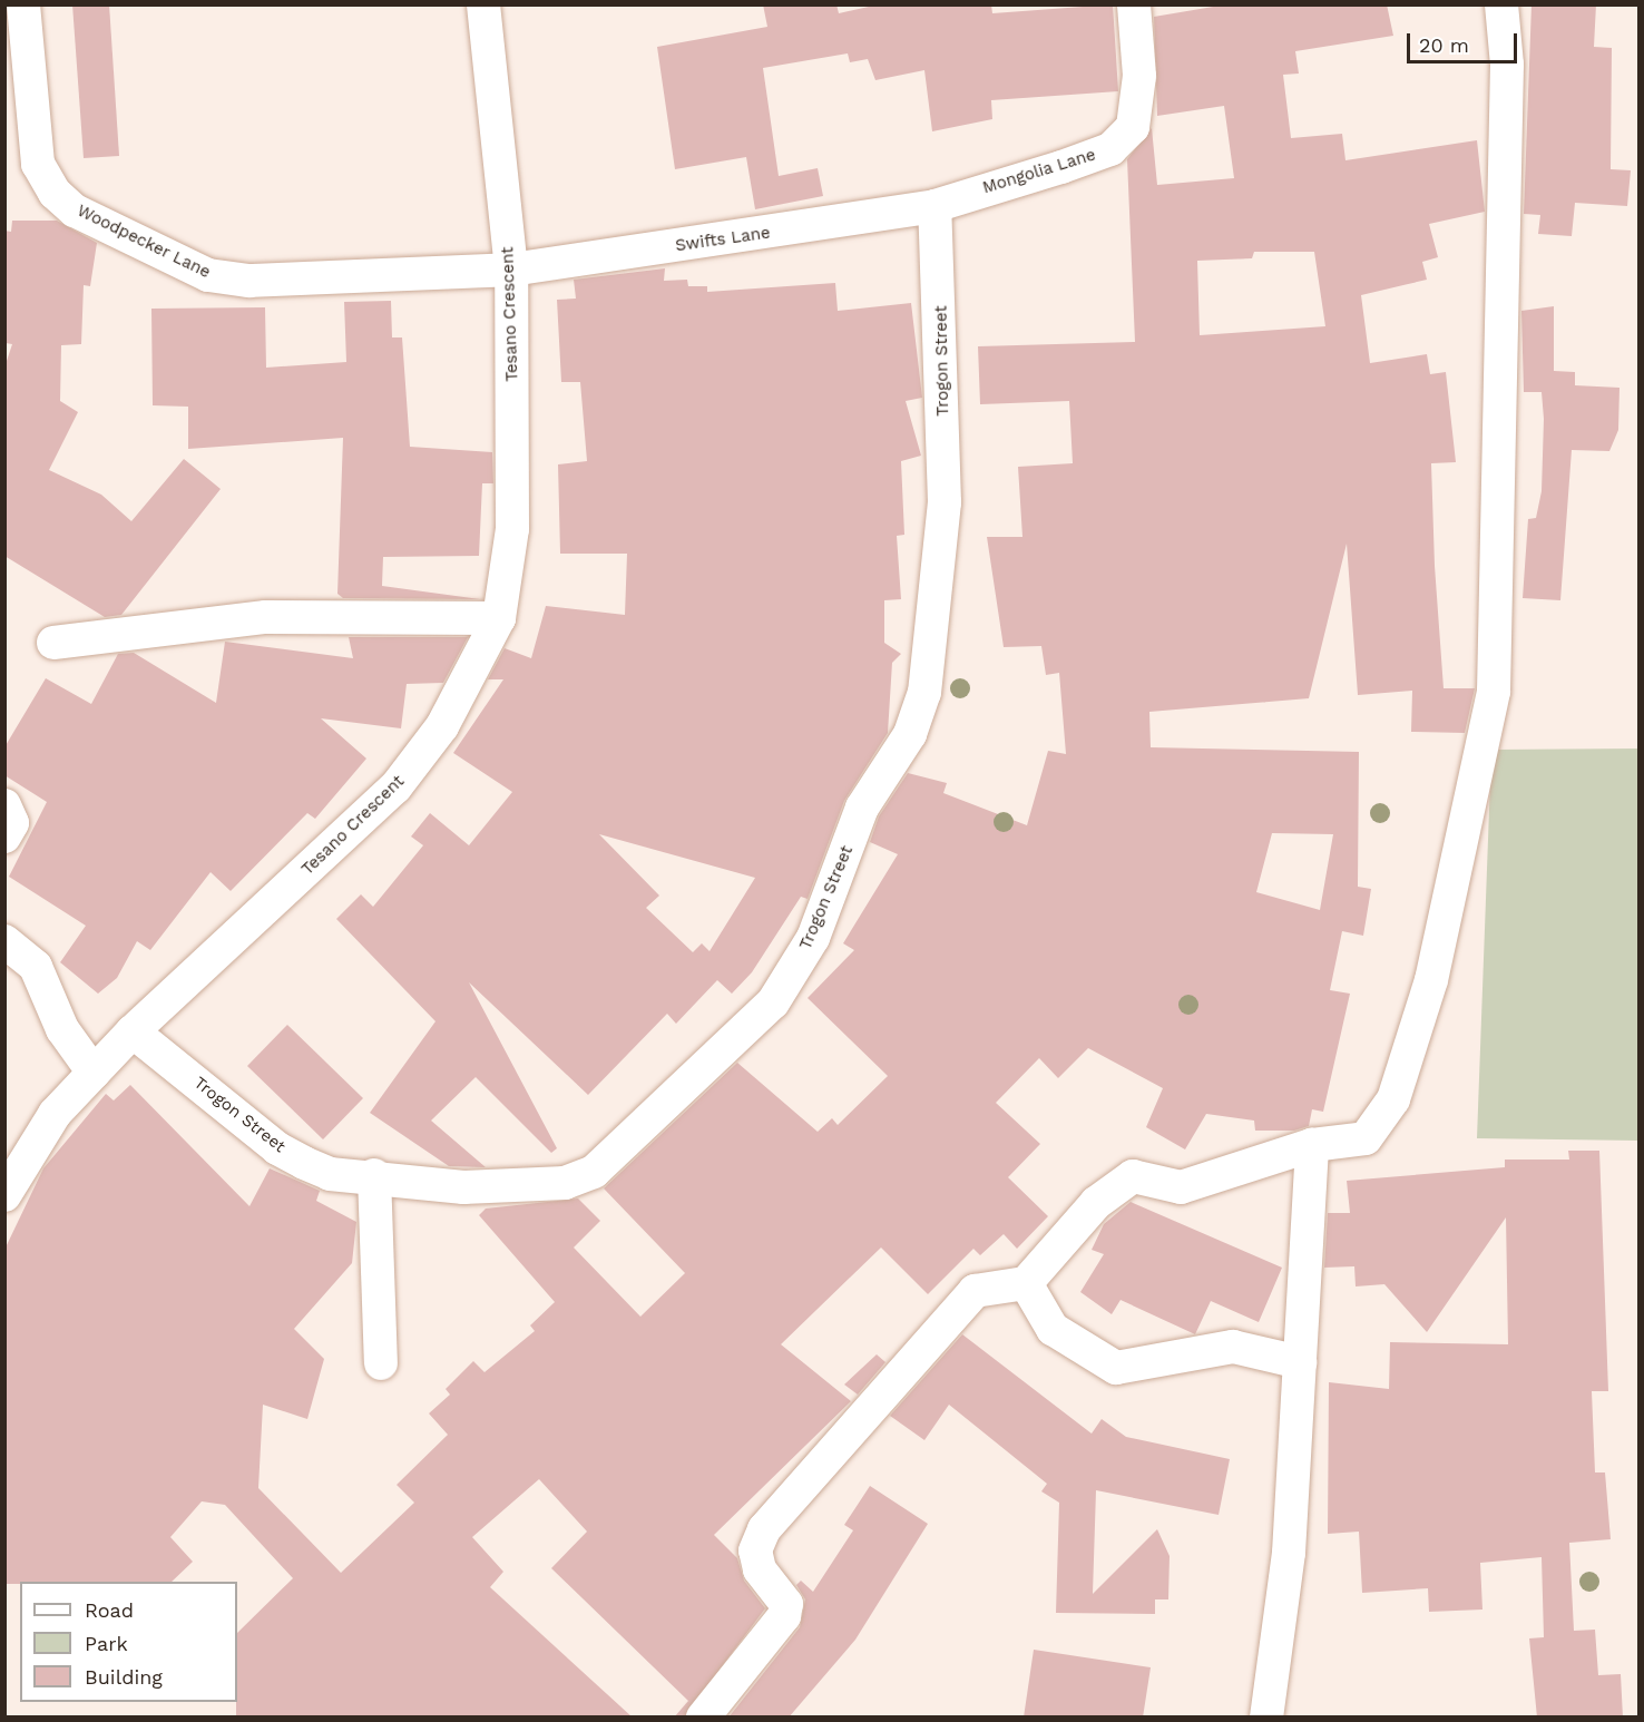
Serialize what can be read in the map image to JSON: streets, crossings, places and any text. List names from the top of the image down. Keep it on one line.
{"streets":{"street":["Mongolia Lane","Swifts Lane","Woodpecker Lane","Tesano Crescent","Trogon Street"]},"crossings":[["Mongolia Lane","Swifts Lane"],["Mongolia Lane","Trogon Street"],["Swifts Lane","Woodpecker Lane"],["Swifts Lane","Tesano Crescent"],["Swifts Lane","Trogon Street"],["Woodpecker Lane","Tesano Crescent"],["Tesano Crescent","Trogon Street"]],"legend":["Road","Park","Building"],"scale_bar":"20 m"}
